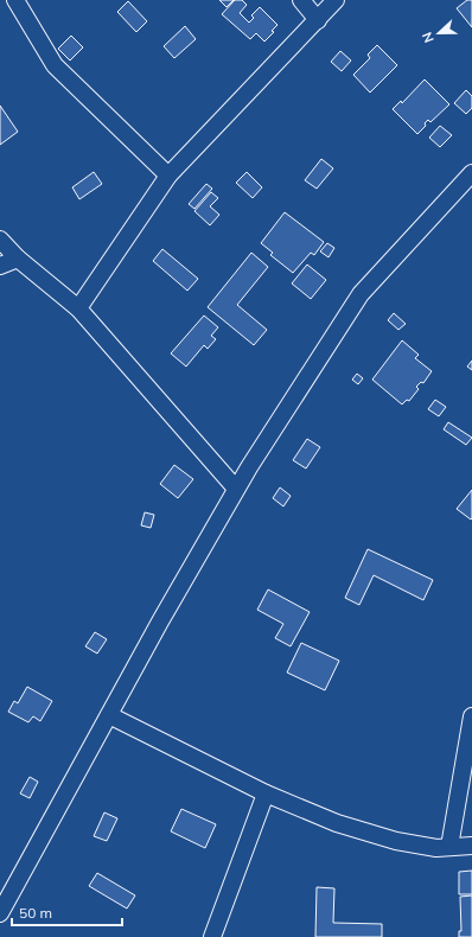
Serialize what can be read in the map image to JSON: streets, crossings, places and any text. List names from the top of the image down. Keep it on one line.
{"scale_bar":"50 m","north":"left"}
